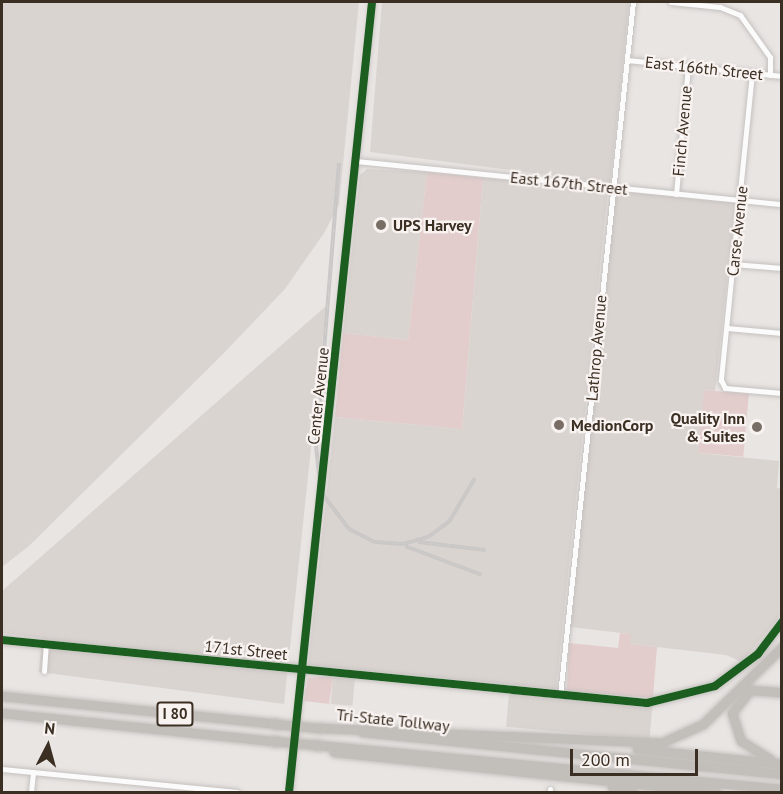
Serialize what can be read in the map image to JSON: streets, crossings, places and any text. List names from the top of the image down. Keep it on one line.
{"streets":{"highway":["I 80","Tri-State Tollway"],"street":["East 166th Street","Finch Avenue","East 167th Street","Carse Avenue","Lathrop Avenue","Center Avenue","171st Street"]},"crossings":[["East 166th Street","Finch Avenue"],["East 166th Street","Carse Avenue"],["East 166th Street","Lathrop Avenue"],["Finch Avenue","East 167th Street"],["East 167th Street","Carse Avenue"],["East 167th Street","Lathrop Avenue"],["East 167th Street","Center Avenue"],["Lathrop Avenue","171st Street"],["Center Avenue","171st Street"]],"places":["UPS Harvey","MedionCorp","Quality Inn & Suites"],"scale_bar":"200 m","north":"top"}
